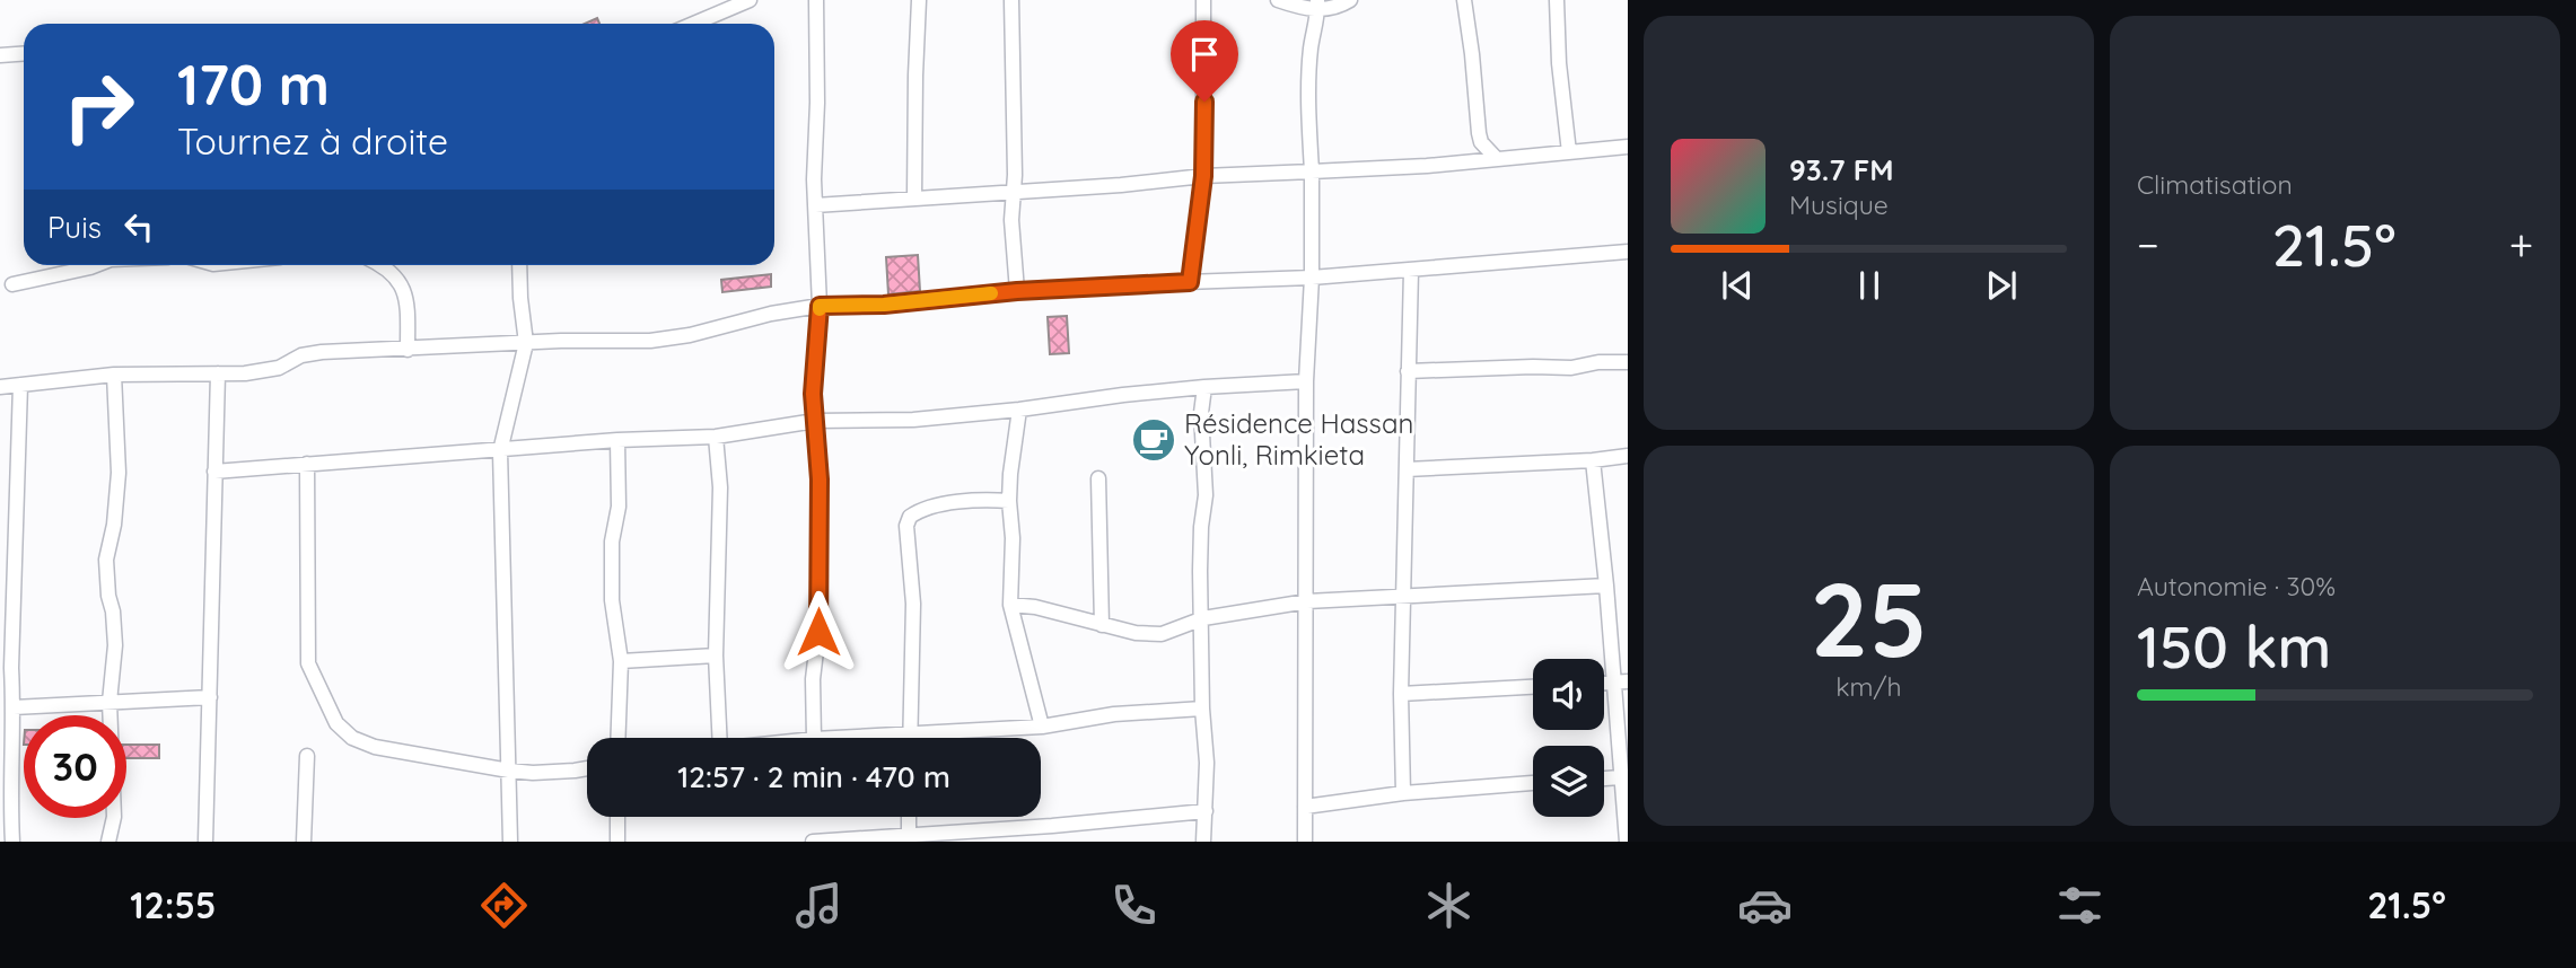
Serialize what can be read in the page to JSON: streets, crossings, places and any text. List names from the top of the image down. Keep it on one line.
{"places":{"cafe":["Résidence Hassan Yonli, Rimkieta"]},"page":{"tile":["Climatisation",["25","km/h"],["Autonomie · 30%","150 km"]],"turn":["170 m","Tournez à droite"],"song":["93.7 FM","Musique"],"then":"Puis","heat":["−","21.5°","+"],"limit":"30","trip":"12:57 · 2 min · 470 m","tabs":["12:55","21.5°"]}}
